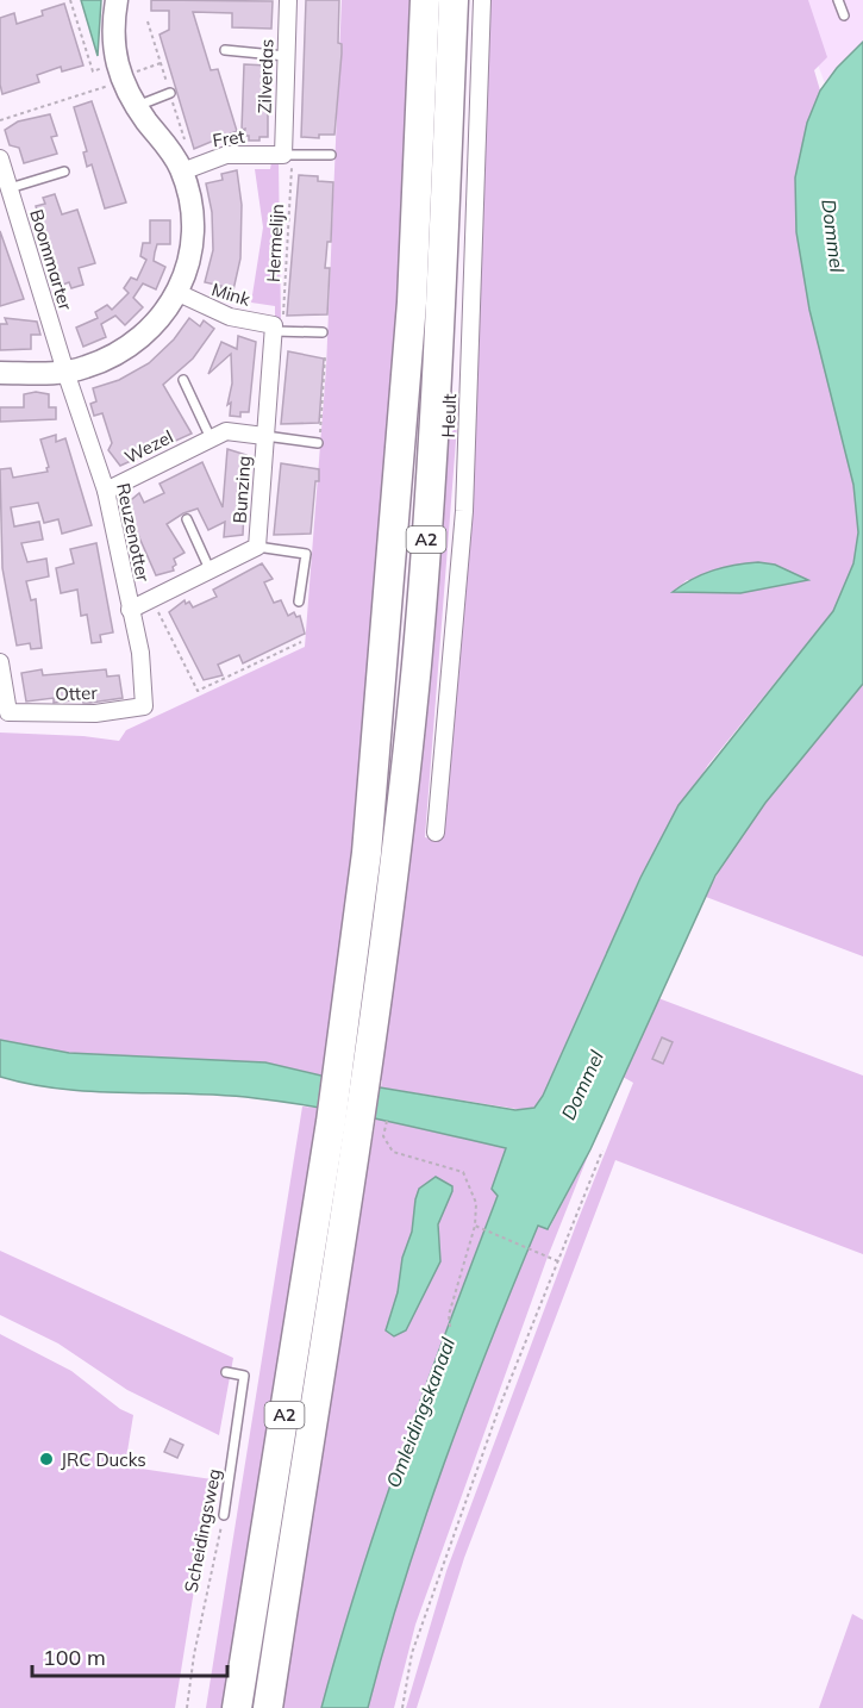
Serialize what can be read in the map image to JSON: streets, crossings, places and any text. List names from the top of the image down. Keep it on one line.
{"streets":{"highway":["A2"],"street":["Zilverdas","Fret","Boommarter","Mink","Heult","Wezel","Bunzing","Reuzenotter","Otter"],"lane":["Scheidingsweg"],"path":["Hermelijn"]},"crossings":[["Zilverdas","Fret"],["Zilverdas","Hermelijn"],["Fret","Hermelijn"],["Hermelijn","Mink"],["Hermelijn","Bunzing"],["Boommarter","Reuzenotter"],["Mink","Bunzing"],["Wezel","Bunzing"],["Wezel","Reuzenotter"],["Bunzing","Reuzenotter"],["Reuzenotter","Otter"]],"water":["Dommel","Omleidingskanaal"],"places":["JRC Ducks"],"scale_bar":"100 m"}
